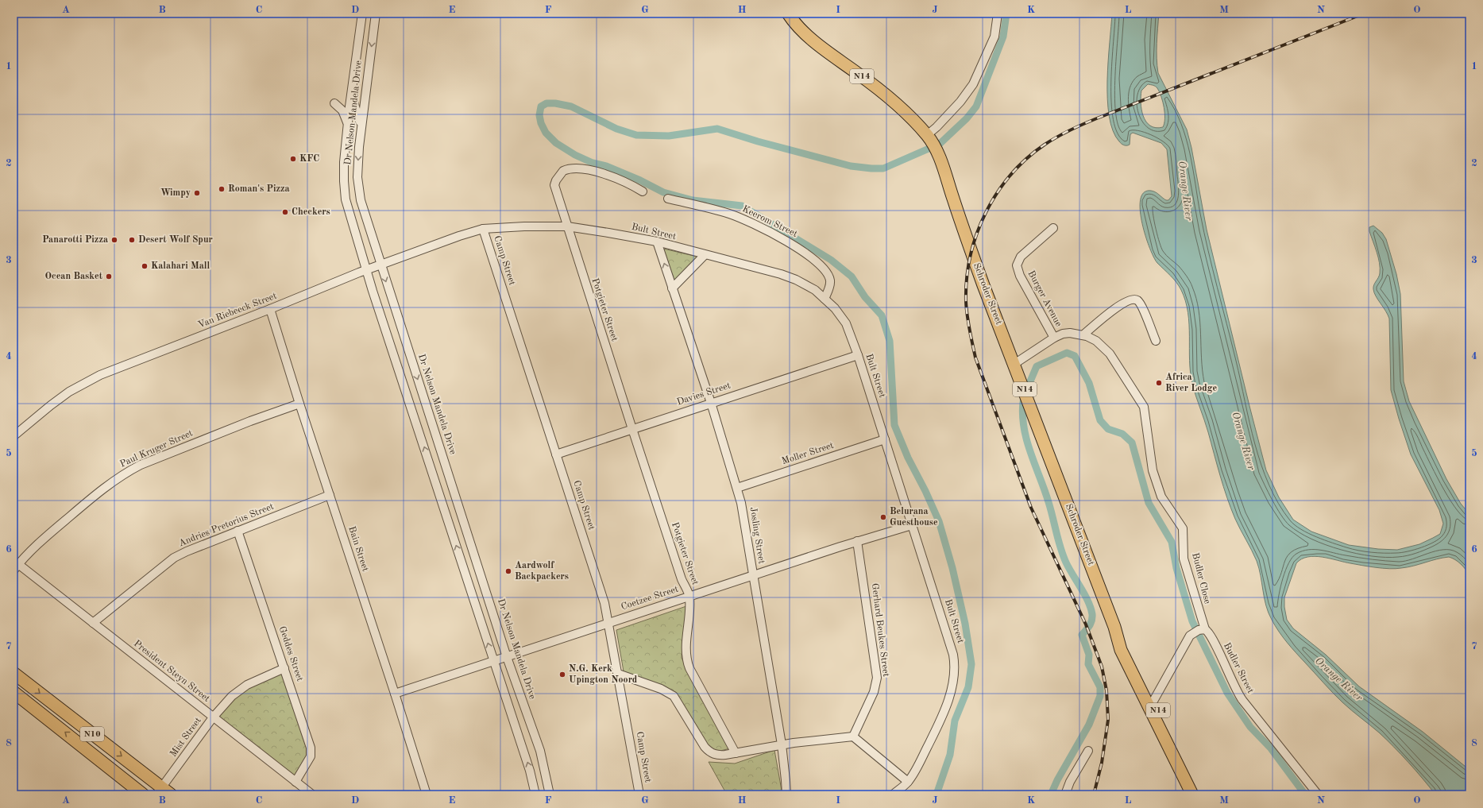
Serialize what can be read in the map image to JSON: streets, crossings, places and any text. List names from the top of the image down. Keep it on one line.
{"streets":{"highway":["N14","Schroder Street","N10"],"street":["Dr Nelson Mandela Drive","Keerom Street","Bult Street","Camp Street","Burger Avenue","Potgieter Street","Van Riebeeck Street","Davies Street","Paul Kruger Street","Moller Street","Andries Pretorius Street","Josling Street","Bain Street","Budler Close","Coetzee Street","Gerhard Beukes Street","Geddes Street","Budler Street","President Steyn Street","Mist Street"]},"crossings":[["Dr Nelson Mandela Drive","Van Riebeeck Street"],["Dr Nelson Mandela Drive","Coetzee Street"],["Keerom Street","Bult Street"],["Bult Street","Camp Street"],["Bult Street","Potgieter Street"],["Bult Street","Van Riebeeck Street"],["Bult Street","Davies Street"],["Bult Street","Moller Street"],["Bult Street","Josling Street"],["Bult Street","Coetzee Street"],["Camp Street","Van Riebeeck Street"],["Camp Street","Davies Street"],["Camp Street","Coetzee Street"],["Schroder Street","Burger Avenue"],["Burger Avenue","Budler Close"],["Potgieter Street","Davies Street"],["Potgieter Street","Coetzee Street"],["Van Riebeeck Street","Bain Street"],["Davies Street","Josling Street"],["Paul Kruger Street","Bain Street"],["Paul Kruger Street","President Steyn Street"],["Moller Street","Josling Street"],["Andries Pretorius Street","Bain Street"],["Andries Pretorius Street","Geddes Street"],["Andries Pretorius Street","President Steyn Street"],["Josling Street","Coetzee Street"],["Bain Street","Coetzee Street"],["Budler Close","Budler Street"],["Coetzee Street","Gerhard Beukes Street"],["Geddes Street","President Steyn Street"],["Geddes Street","Mist Street"],["President Steyn Street","Mist Street"],["N10","Mist Street"]],"water":["Orange River"],"places":["KFC","Roman's Pizza","Wimpy","Checkers","Panarotti Pizza","Desert Wolf Spur","Kalahari Mall","Ocean Basket","Africa River Lodge","Belurana Guesthouse","Aardwolf Backpackers","N.G. Kerk Upington Noord"],"grid":{"columns":["A","B","C","D","E","F","G","H","I","J","K","L","M","N","O"],"rows":["1","2","3","4","5","6","7","8"]}}
